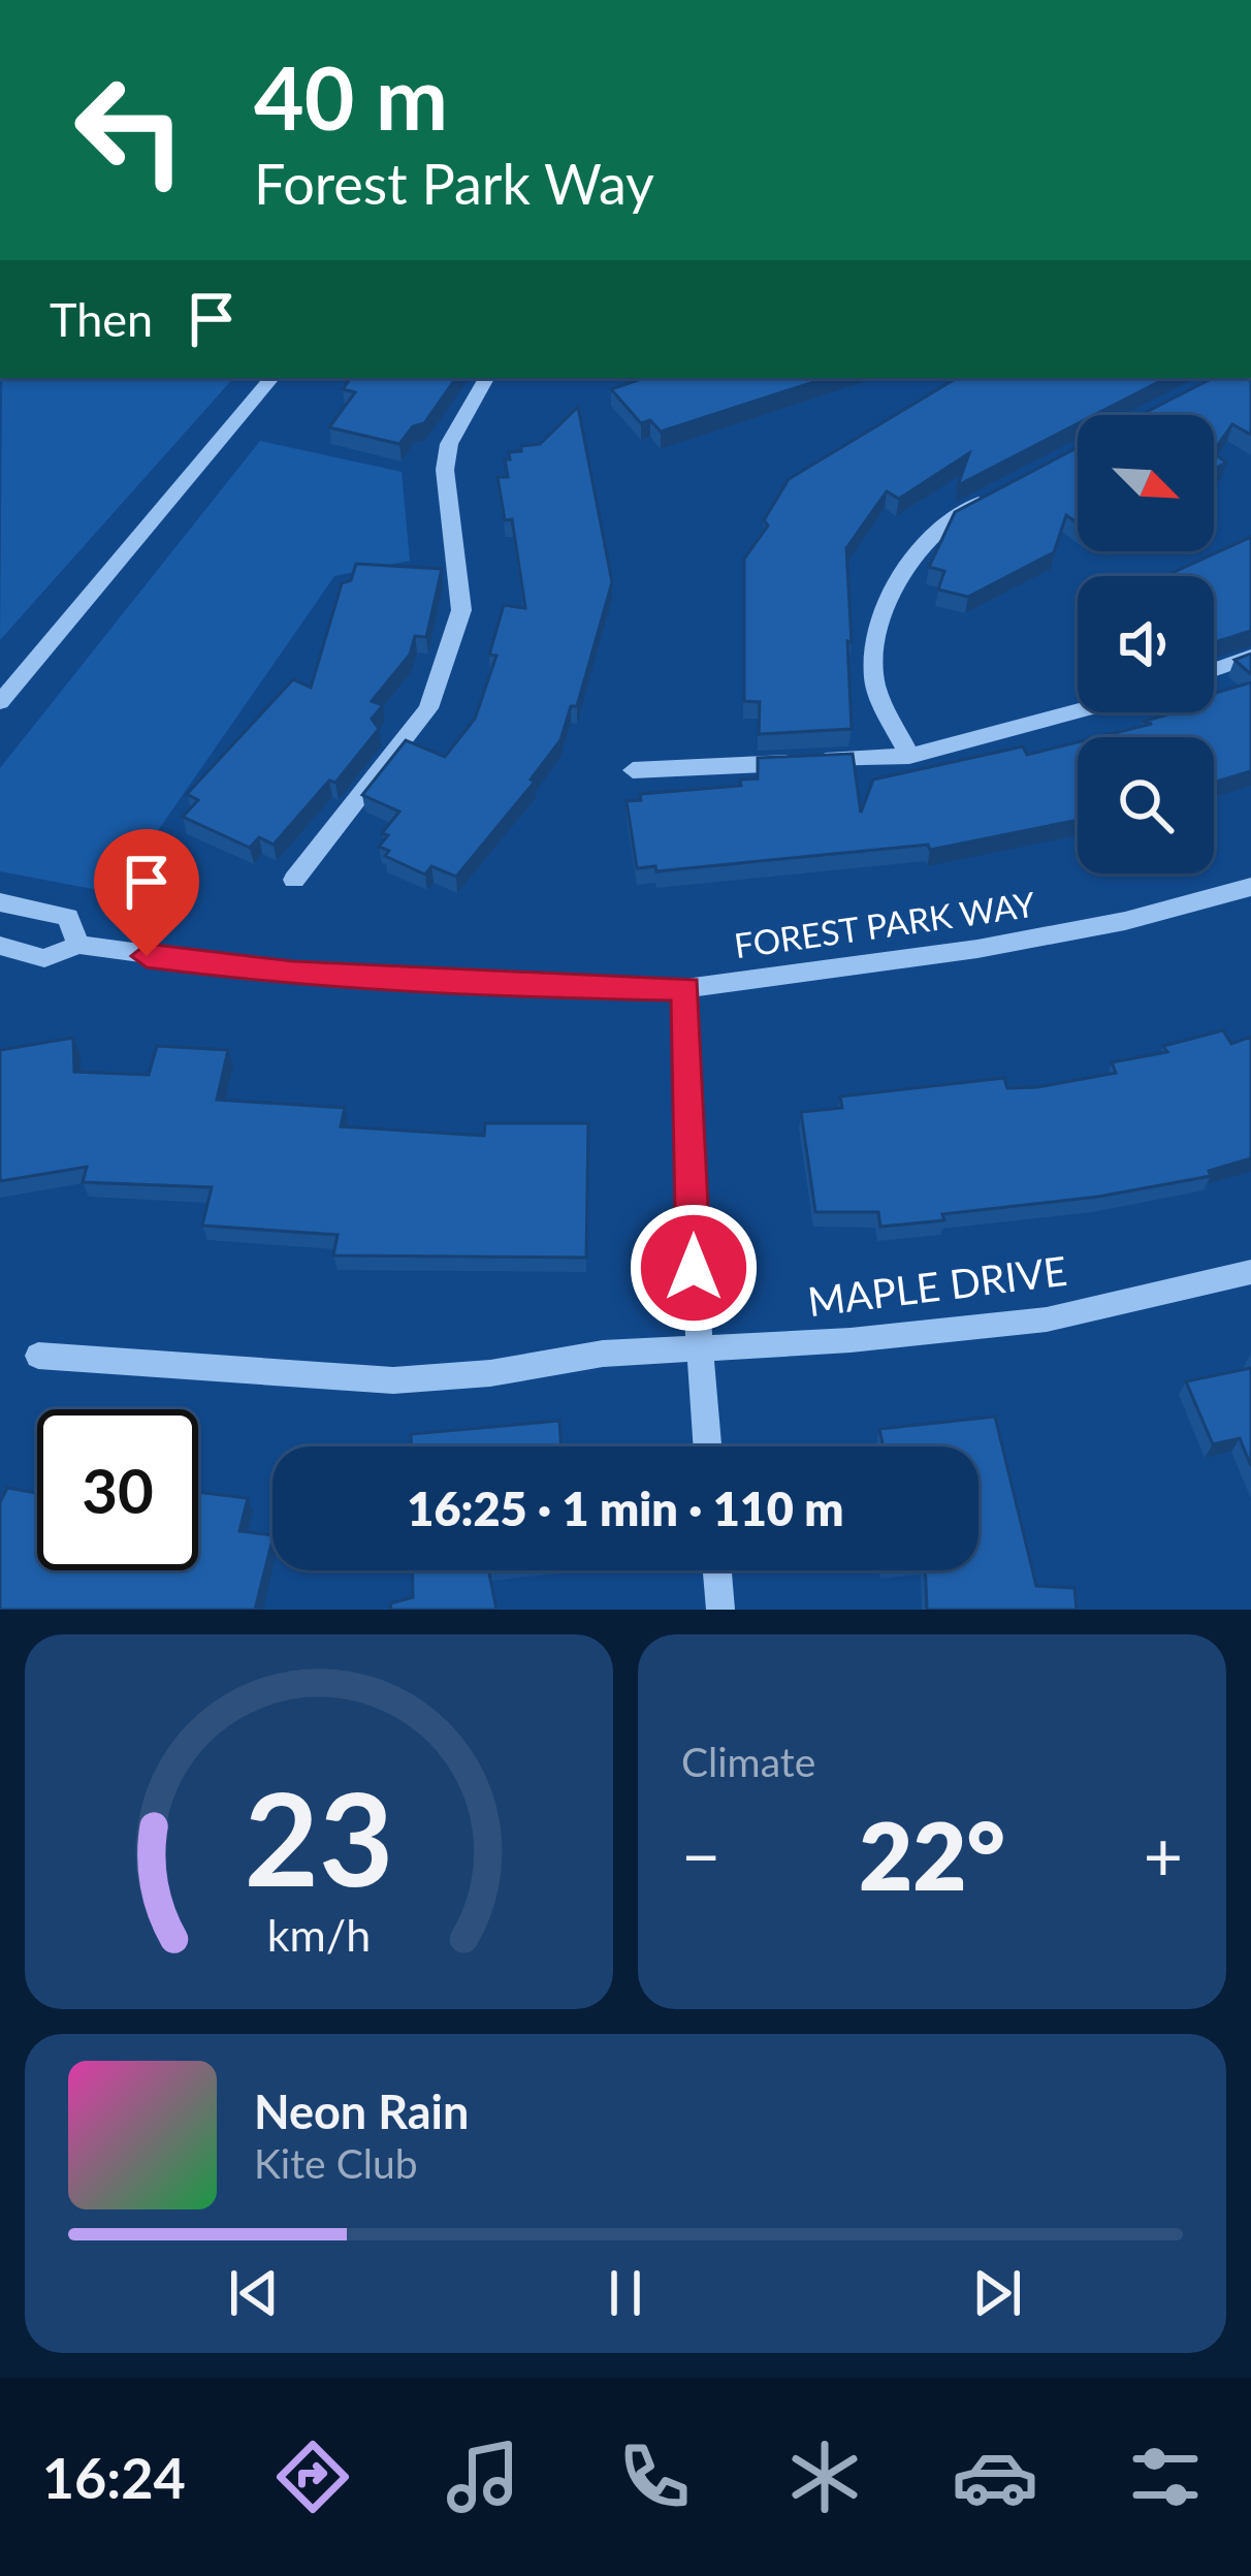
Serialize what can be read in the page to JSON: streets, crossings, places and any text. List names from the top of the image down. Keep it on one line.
{"streets":{"street":["FOREST PARK WAY","MAPLE DRIVE"]},"north":"bottom right","page":{"turn":["40 m","Forest Park Way"],"then":"Then","limit":"30","trip":"16:25 · 1 min · 110 m","tile":"Climate","heat":["−","22°","+"],"song":["Neon Rain","Kite Club"],"tabs":"16:24","gauge":["23","km/h"]}}
